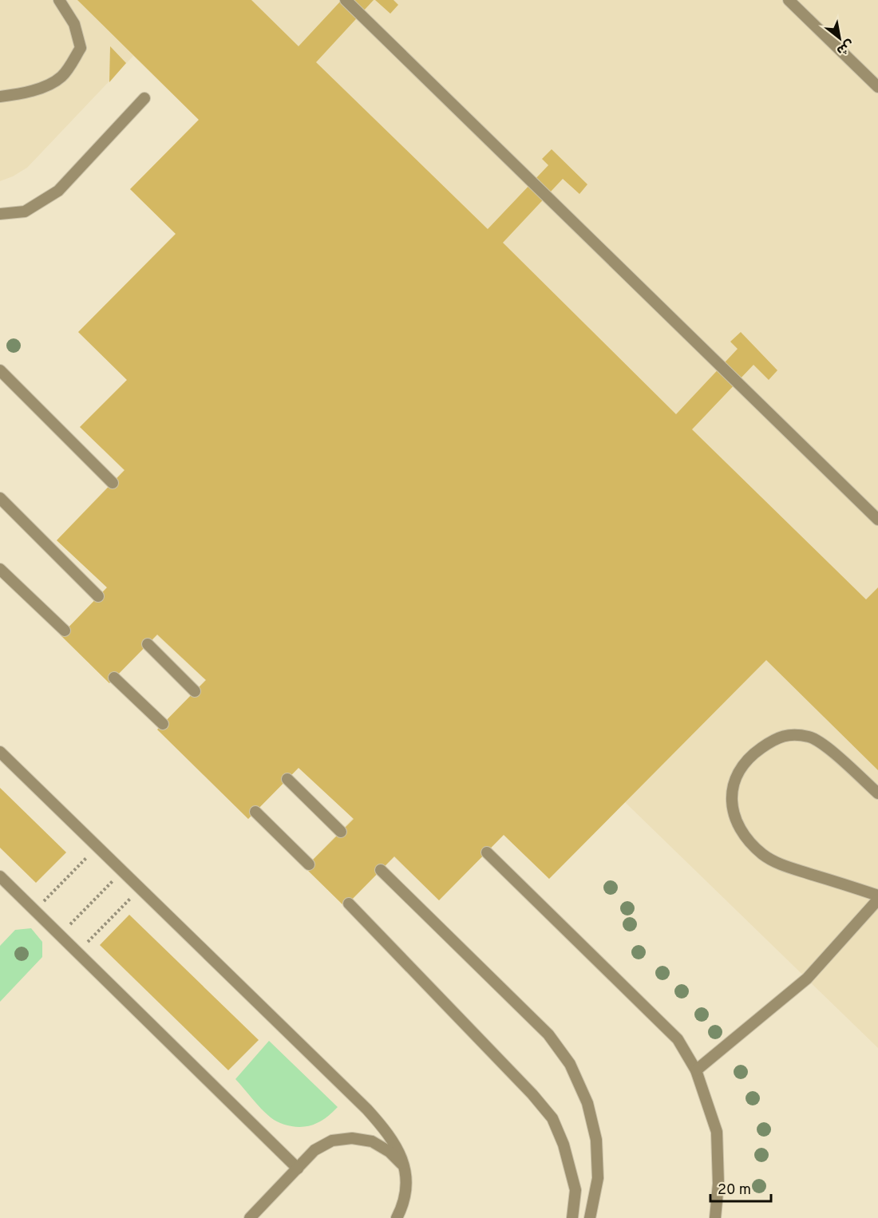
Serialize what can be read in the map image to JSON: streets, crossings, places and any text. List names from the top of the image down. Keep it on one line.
{"scale_bar":"20 m","north":"bottom right"}
